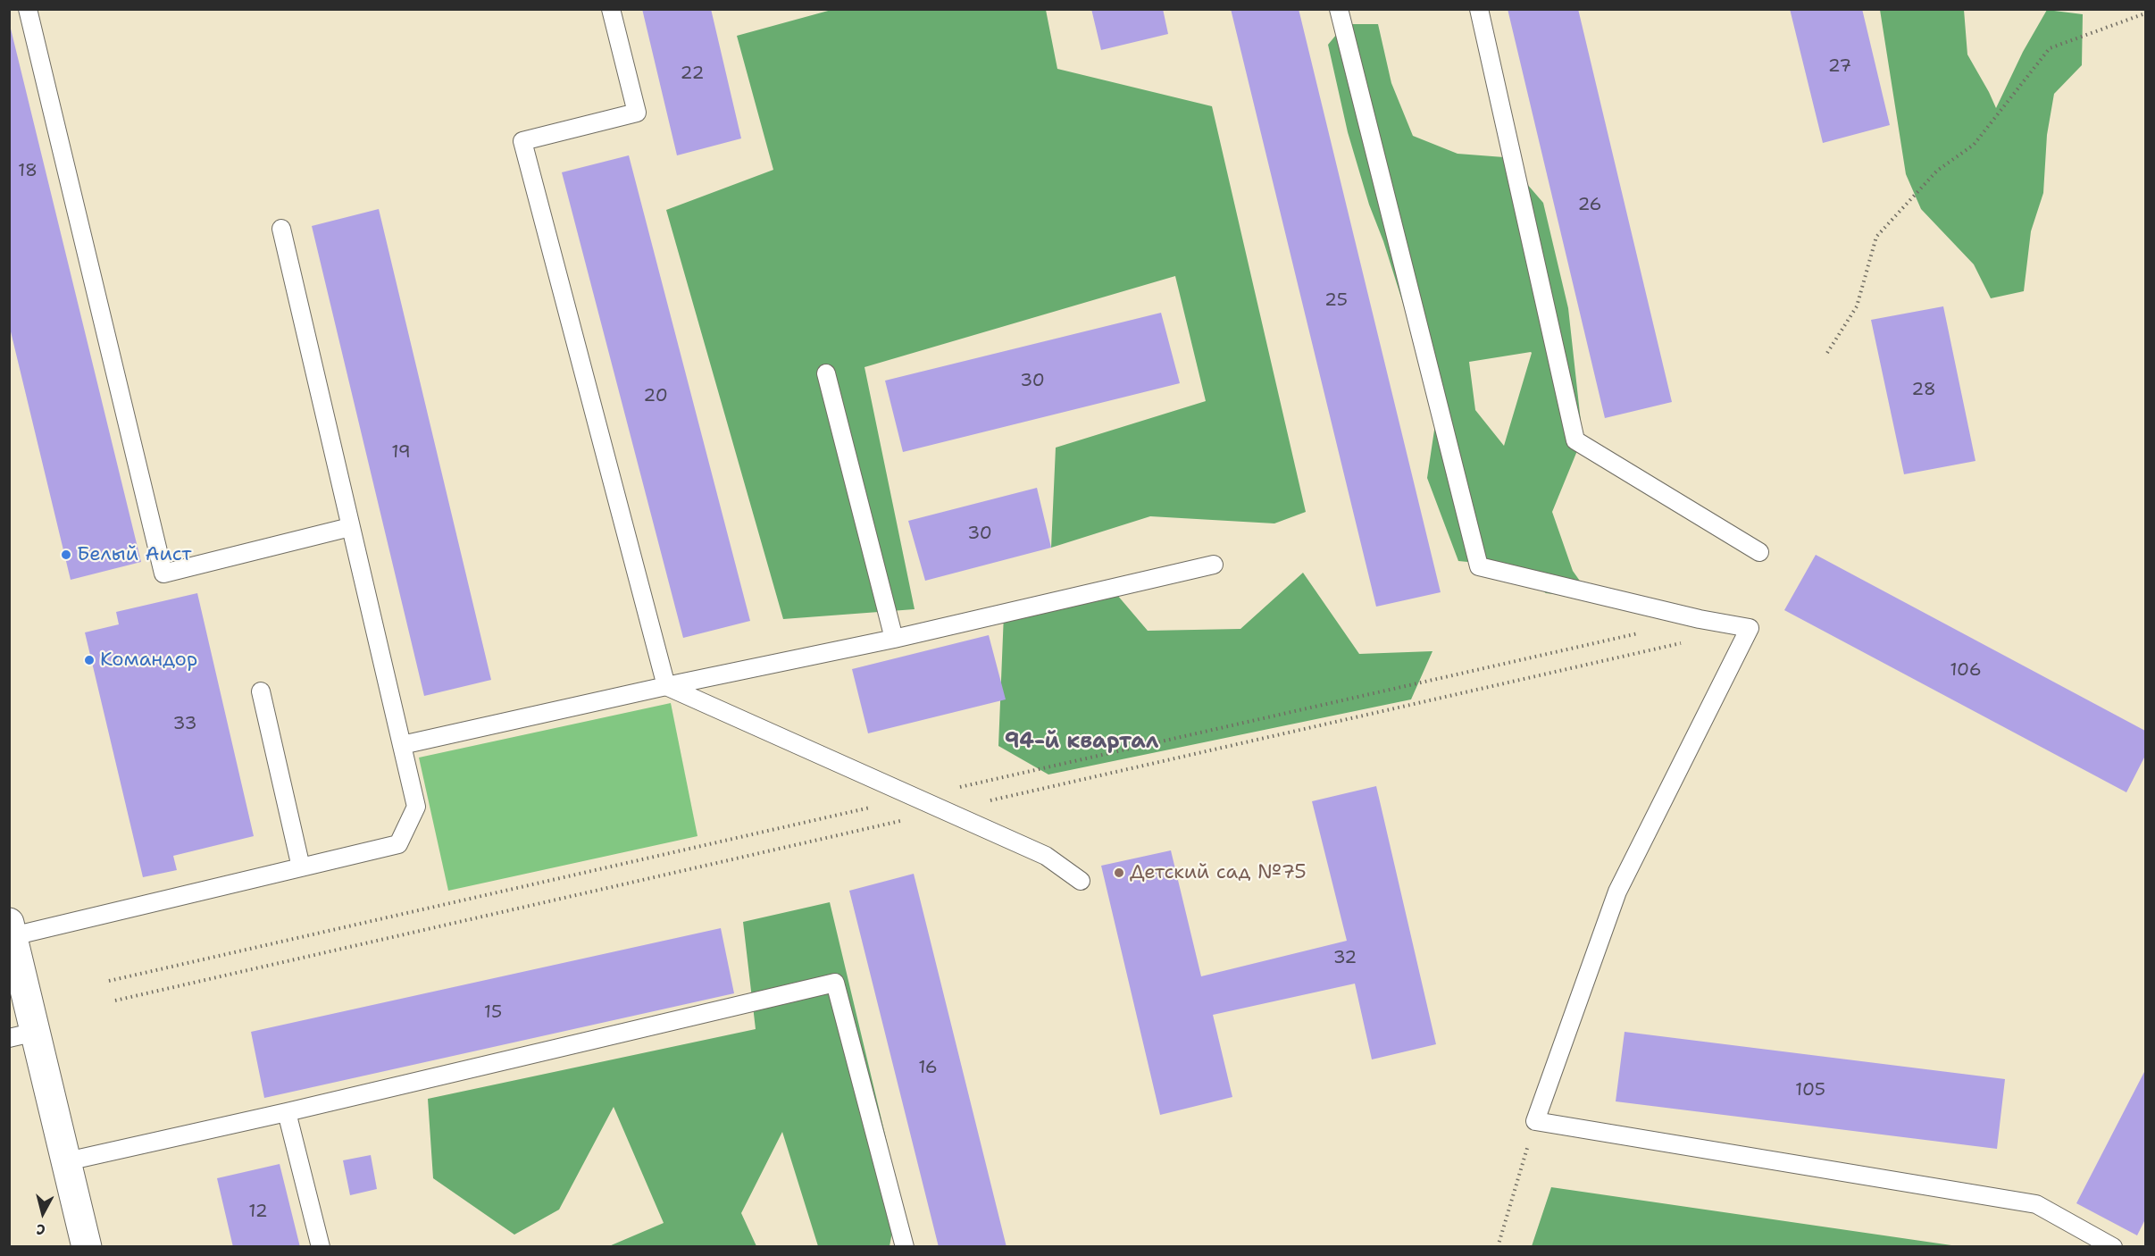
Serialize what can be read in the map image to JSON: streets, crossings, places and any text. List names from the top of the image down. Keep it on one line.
{"districts":["94-й квартал"],"places":["Белый Аист","Командор","Детский сад №75"],"house_numbers":["27","22","18","26","25","30","28","20","19","30","106","33","32","15","16","105","12"],"north":"bottom"}
